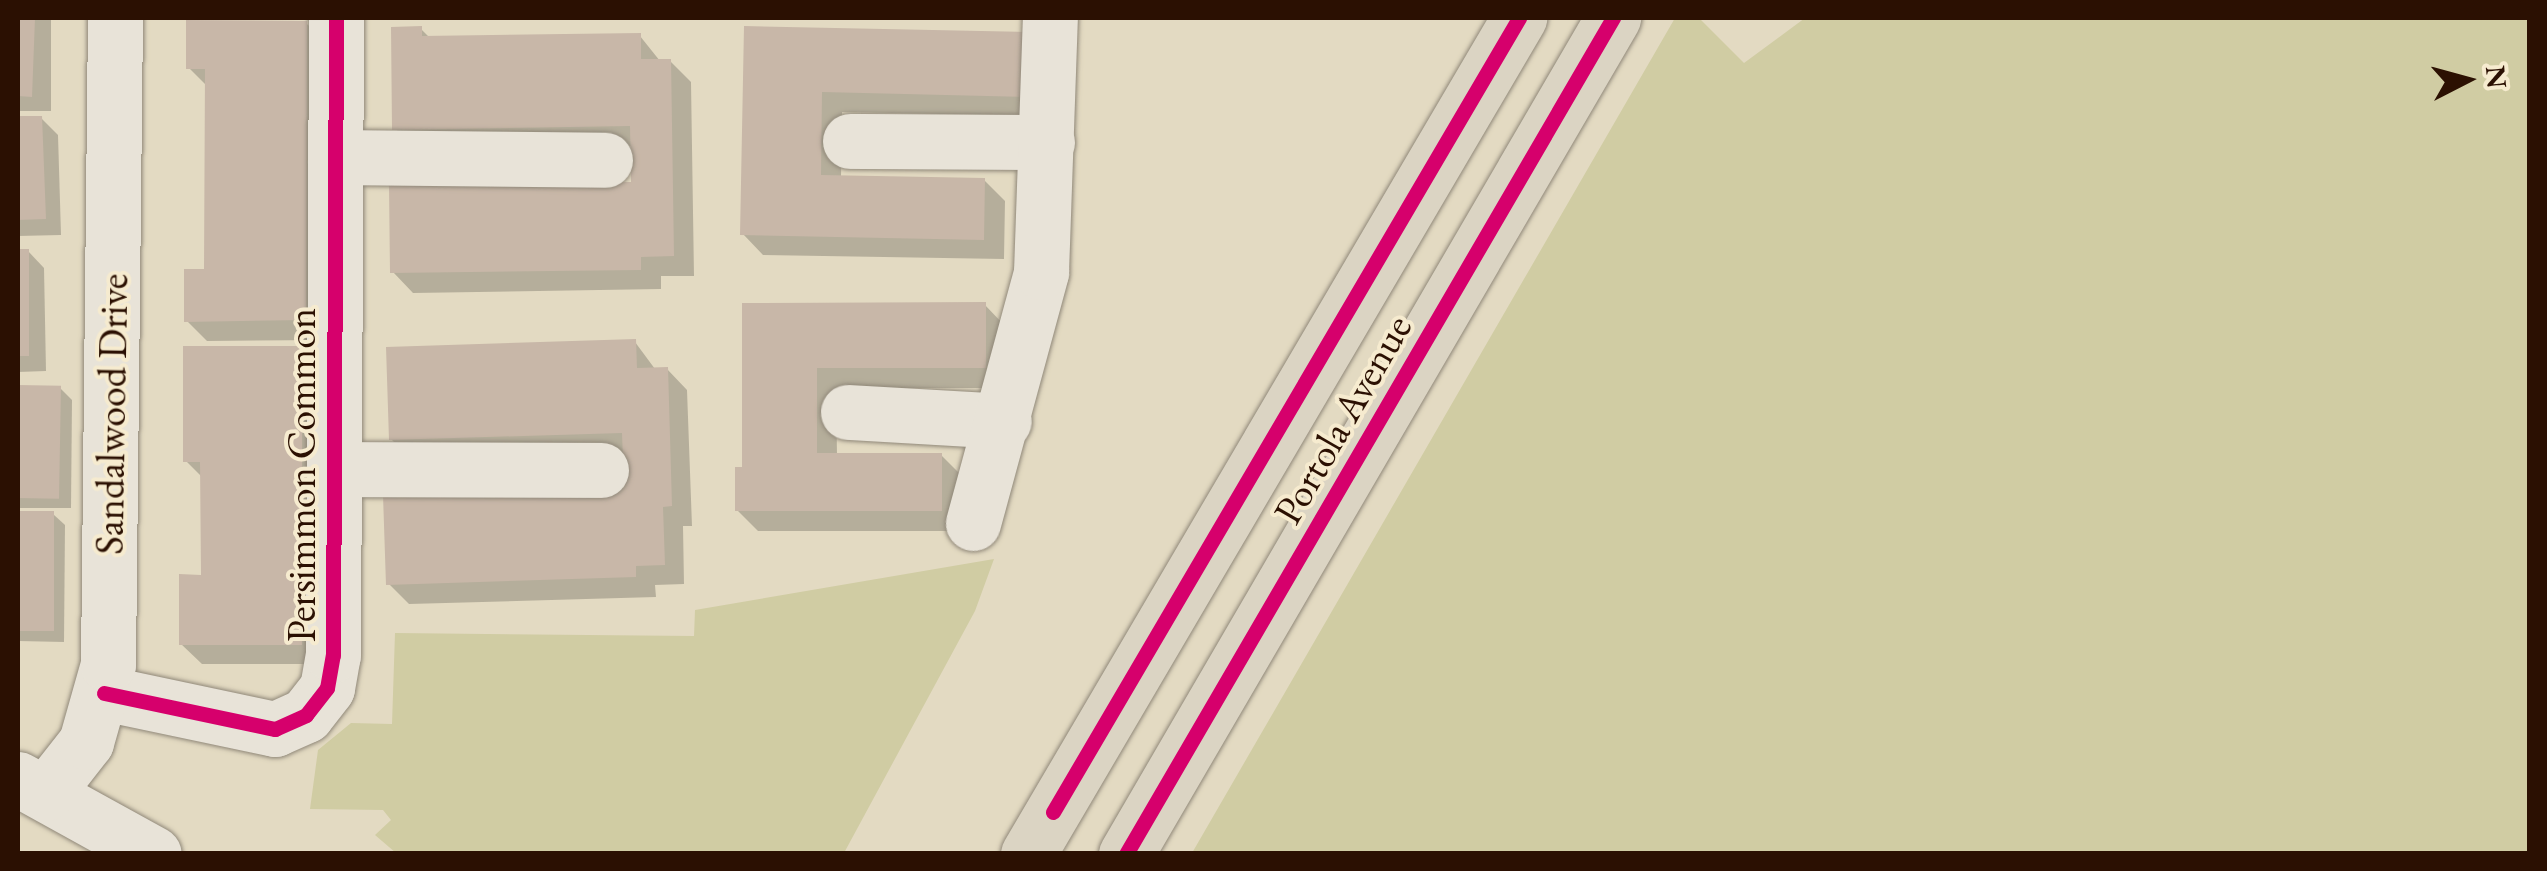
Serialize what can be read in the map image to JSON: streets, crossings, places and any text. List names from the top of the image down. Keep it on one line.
{"streets":{"main road":["Portola Avenue"],"street":["Sandalwood Drive","Persimmon Common"]},"crossings":[["Sandalwood Drive","Persimmon Common"]],"north":"right"}
